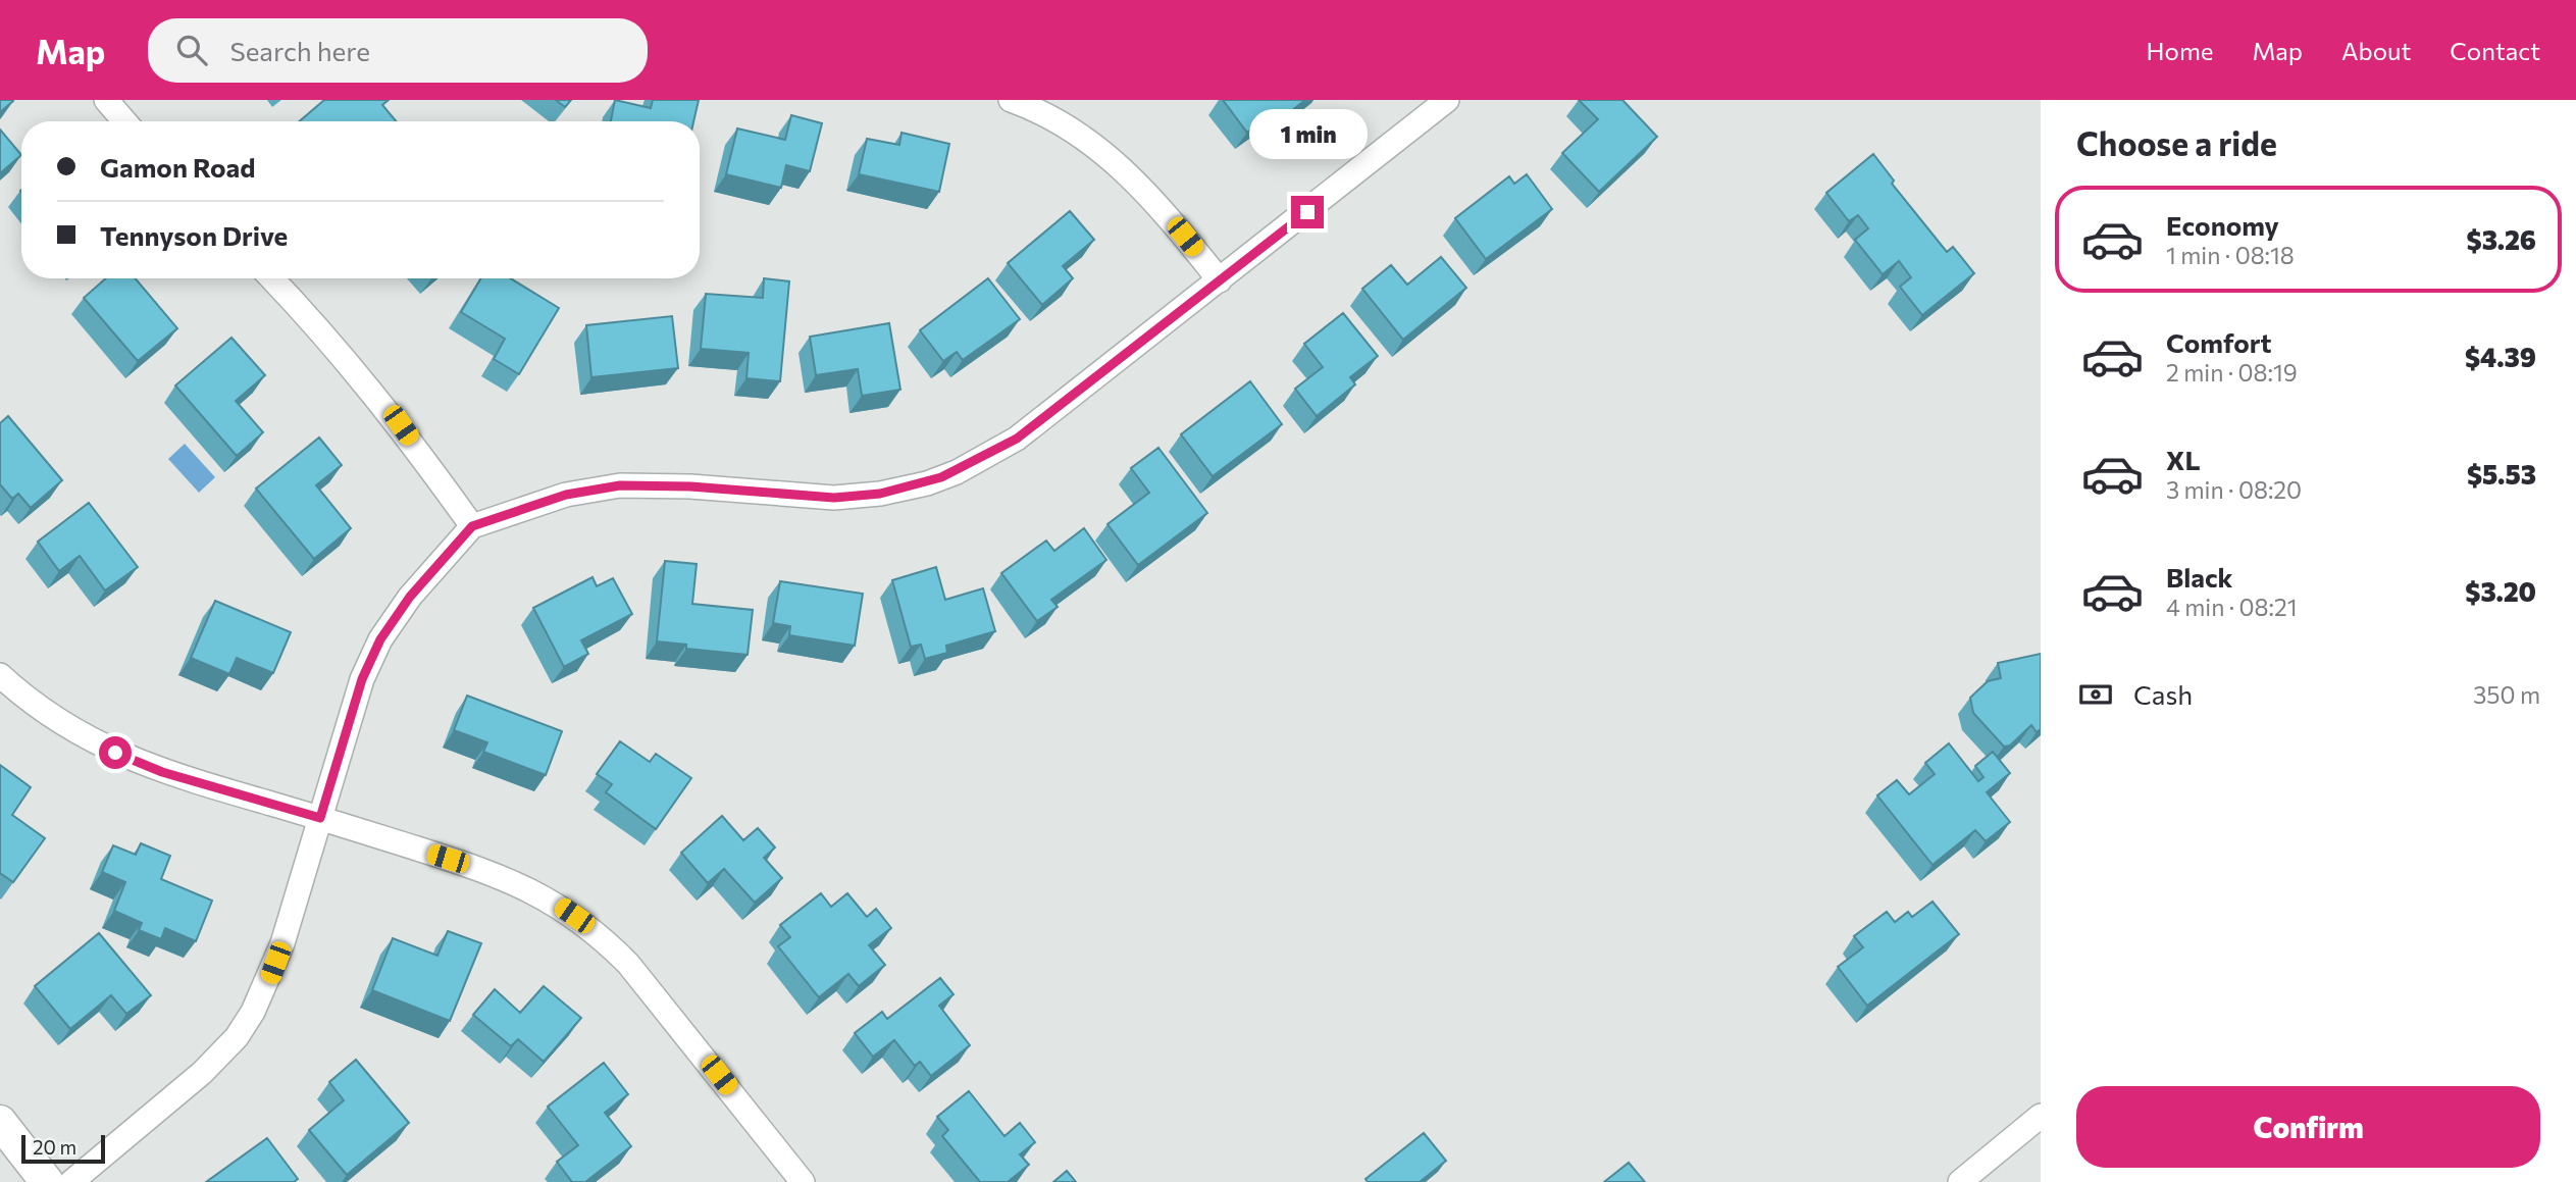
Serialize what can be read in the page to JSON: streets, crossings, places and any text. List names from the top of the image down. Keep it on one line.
{"scale_bar":"20 m","page":{"header":"Map","search":"Search here","nav":["Home","Map","About","Contact"],"heading":"Choose a ride","bubble":"1 min","banner":["Gamon Road","Tennyson Drive"],"list":[{"name":"Economy","note":"1 min · 08:18","value":"$3.26"},{"name":"Comfort","note":"2 min · 08:19","value":"$4.39"},{"name":"XL","note":"3 min · 08:20","value":"$5.53"},{"name":"Black","note":"4 min · 08:21","value":"$3.20"}],"pay":["Cash","350 m"],"buttons":"Confirm","scale":"20 m"}}
